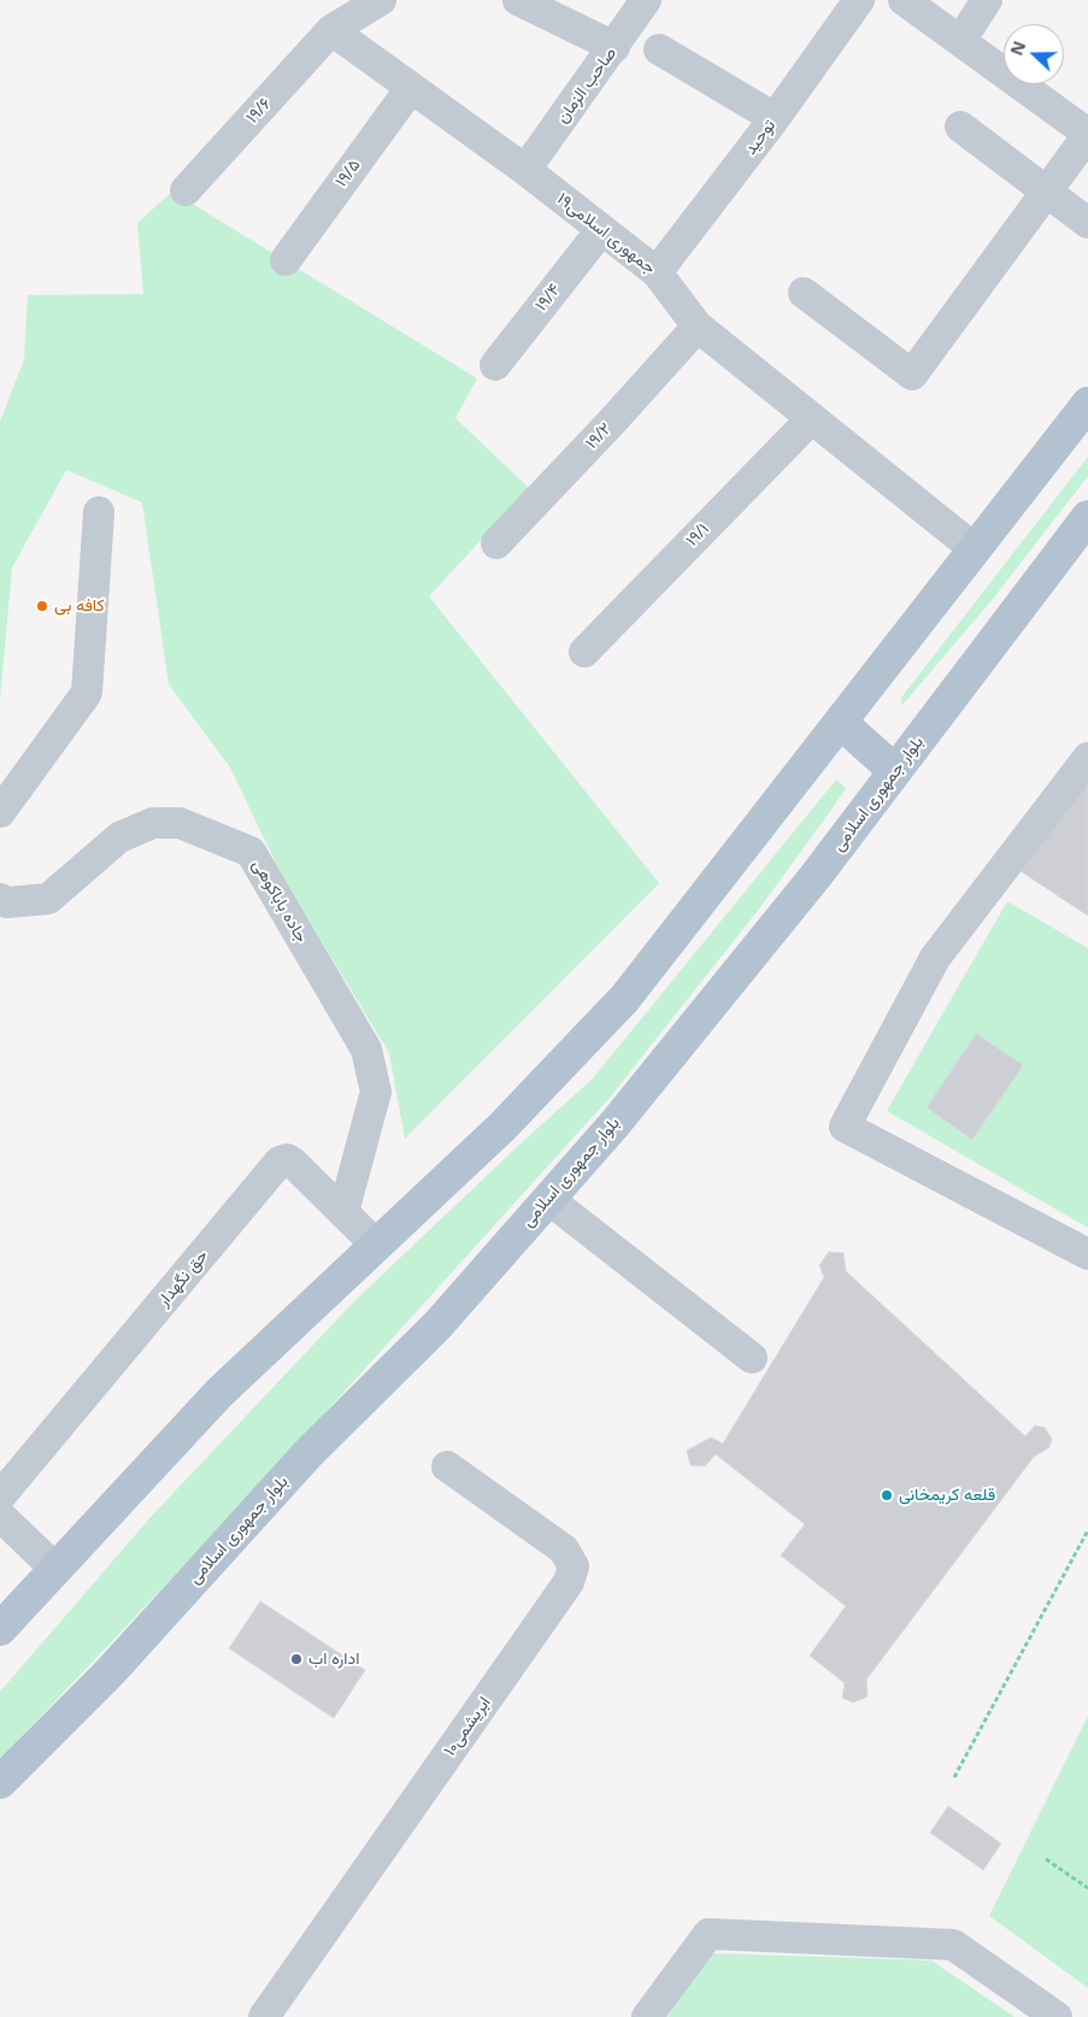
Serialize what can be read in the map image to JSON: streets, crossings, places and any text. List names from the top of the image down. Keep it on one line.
{"streets":{"main road":["بلوار جمهوری اسلامی"],"street":["صاحب الزمان","۱۹/۶","توحید","۱۹/۵","جمهوری اسلامی۱۹","۱۹/۴","۱۹/۲","۱۹/۱","جاده باباکوهی","حق نگهدار","ابریشمی۱۰"]},"crossings":[["صاحب الزمان","جمهوری اسلامی۱۹"],["۱۹/۶","جمهوری اسلامی۱۹"],["توحید","جمهوری اسلامی۱۹"],["۱۹/۵","جمهوری اسلامی۱۹"],["جمهوری اسلامی۱۹","۱۹/۴"],["جمهوری اسلامی۱۹","۱۹/۲"],["جمهوری اسلامی۱۹","۱۹/۱"],["جاده باباکوهی","حق نگهدار"]],"places":["کافه بی","قلعه کریمخانی","اداره اب"],"north":"left"}
